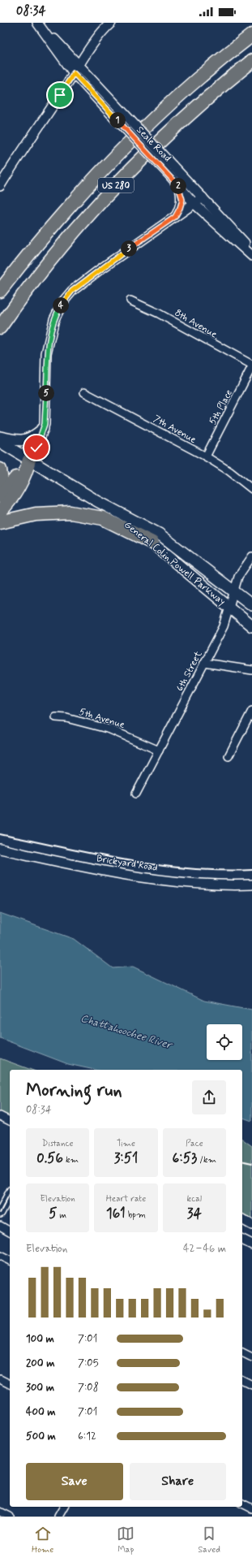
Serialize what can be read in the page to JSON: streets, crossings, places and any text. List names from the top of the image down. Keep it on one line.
{"streets":{"highway":["US 280"],"main road":["General Colin Powell Parkway"],"street":["Seale Road","8th Avenue","5th Place","7th Avenue","6th Street","5th Avenue","Brickyard Road"]},"crossings":[["8th Avenue","5th Place"],["5th Place","7th Avenue"],["General Colin Powell Parkway","6th Street"],["6th Street","5th Avenue"]],"water":["Chattahoochee River"],"page":{"status":"08:34","pins":["1","2","3","4","5"],"heading":["Morning run","08:34"],"stats":[["Distance","0.56 km"],["Time","3:51"],["Pace","6:53 /km"],["Elevation","5 m"],["Heart rate","161 bpm"],["kcal","34"]],"chart":["Elevation","42–46 m"],"list":[{"name":"100 m","note":"7:01"},{"name":"200 m","note":"7:05"},{"name":"300 m","note":"7:08"},{"name":"400 m","note":"7:01"},{"name":"500 m","note":"6:12"}],"buttons":["Save","Share"],"tabs":["Home","Map","Saved"]}}
